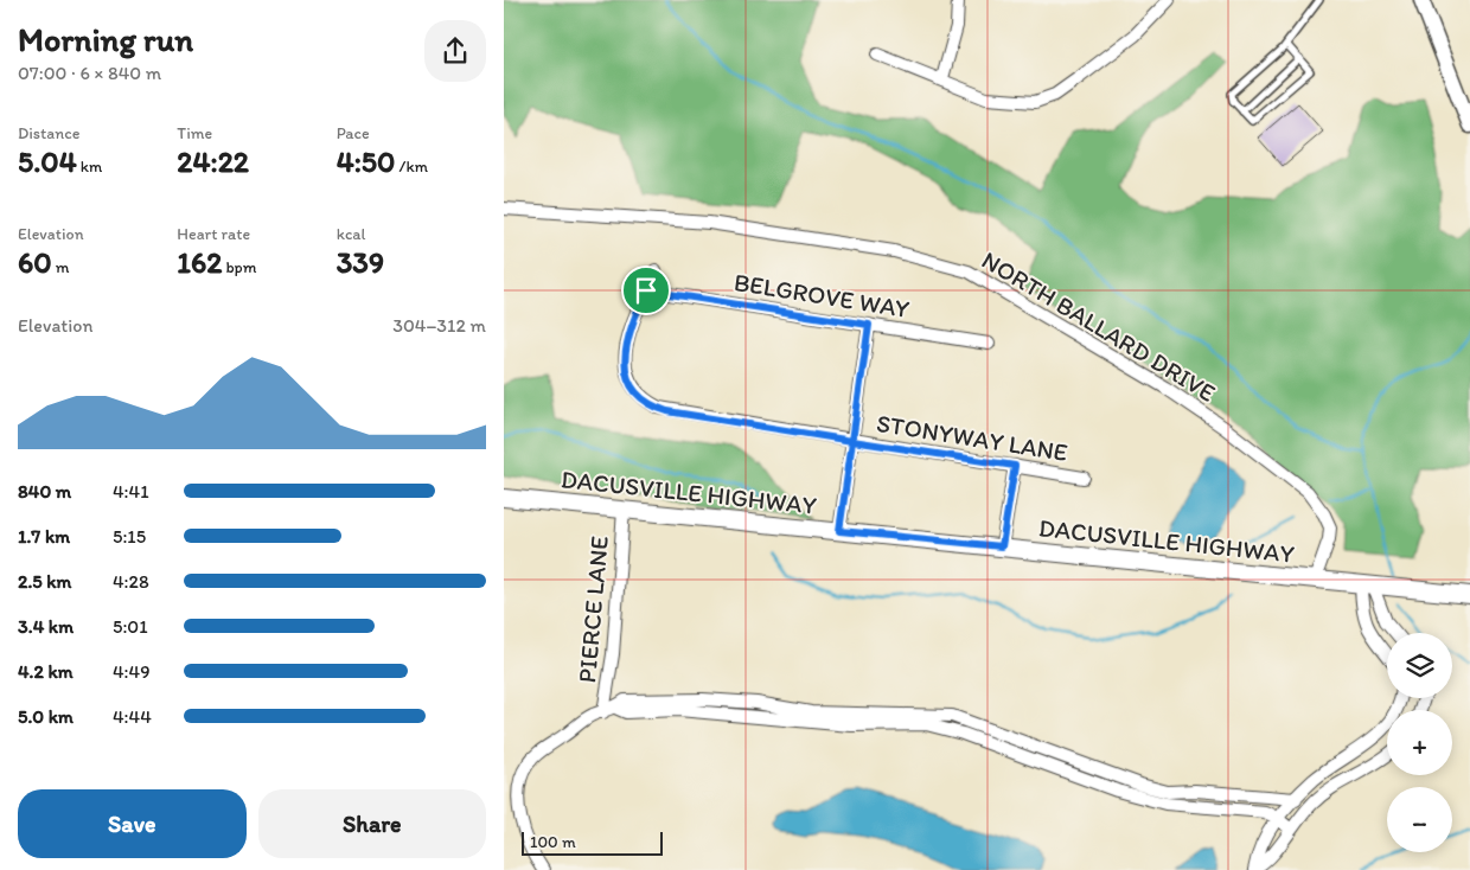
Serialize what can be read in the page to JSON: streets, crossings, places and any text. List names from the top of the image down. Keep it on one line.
{"streets":{"main road":["DACUSVILLE HIGHWAY"],"street":["BELGROVE WAY","NORTH BALLARD DRIVE","STONYWAY LANE","PIERCE LANE"]},"crossings":[["BELGROVE WAY","STONYWAY LANE"],["NORTH BALLARD DRIVE","DACUSVILLE HIGHWAY"],["DACUSVILLE HIGHWAY","PIERCE LANE"]],"scale_bar":"100 m","page":{"heading":["Morning run","07:00 · 6 × 840 m"],"stats":[["Distance","5.04 km"],["Time","24:22"],["Pace","4:50 /km"],["Elevation","60 m"],["Heart rate","162 bpm"],["kcal","339"]],"chart":["Elevation","304–312 m"],"list":[{"name":"840 m","note":"4:41"},{"name":"1.7 km","note":"5:15"},{"name":"2.5 km","note":"4:28"},{"name":"3.4 km","note":"5:01"},{"name":"4.2 km","note":"4:49"},{"name":"5.0 km","note":"4:44"}],"map_buttons":["+","−"],"buttons":["Save","Share"],"scale":"100 m"}}
